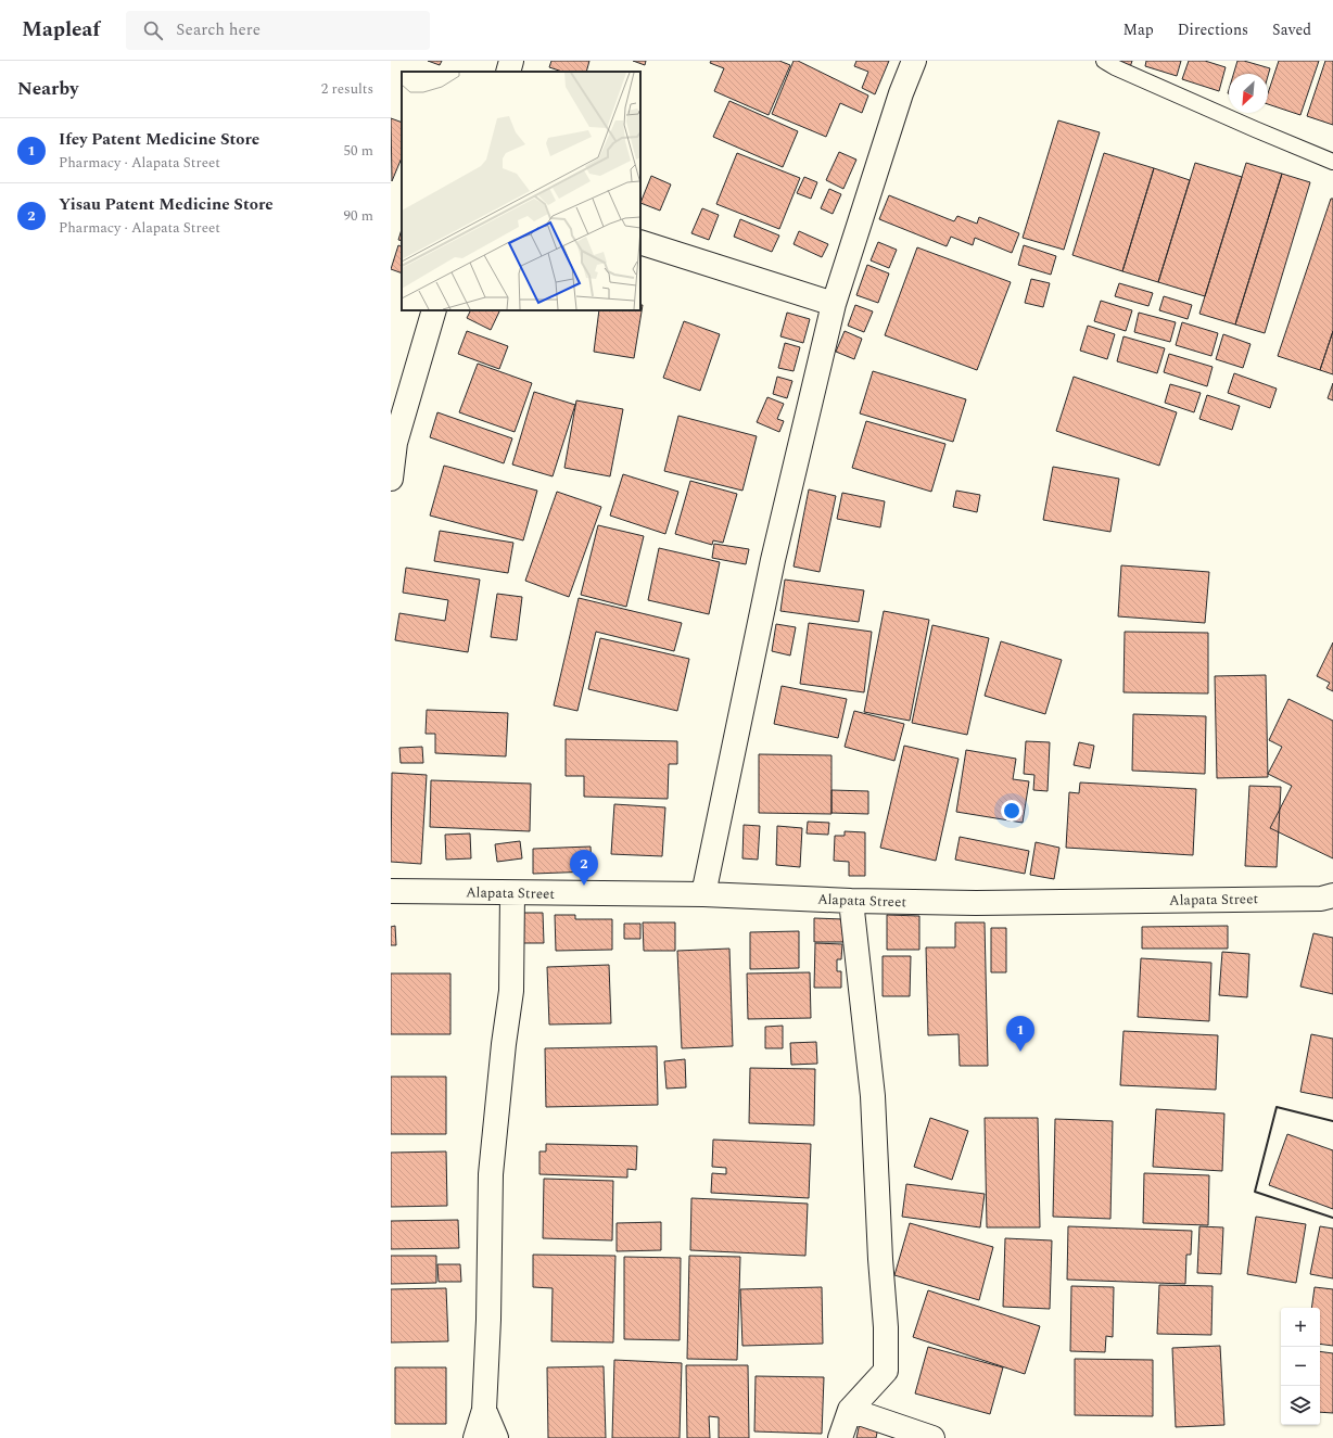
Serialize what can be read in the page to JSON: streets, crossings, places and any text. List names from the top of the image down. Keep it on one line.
{"streets":{"street":["Alapata Street"]},"north":"bottom left","page":{"header":"Mapleaf","search":"Search here","nav":["Map","Directions","Saved"],"heading":["Nearby","2 results"],"list":[{"mark":"1","name":"Ifey Patent Medicine Store","note":"Pharmacy · Alapata Street","value":"50 m"},{"mark":"2","name":"Yisau Patent Medicine Store","note":"Pharmacy · Alapata Street","value":"90 m"}],"pins":["2","1"],"map_buttons":["+","−"]}}
